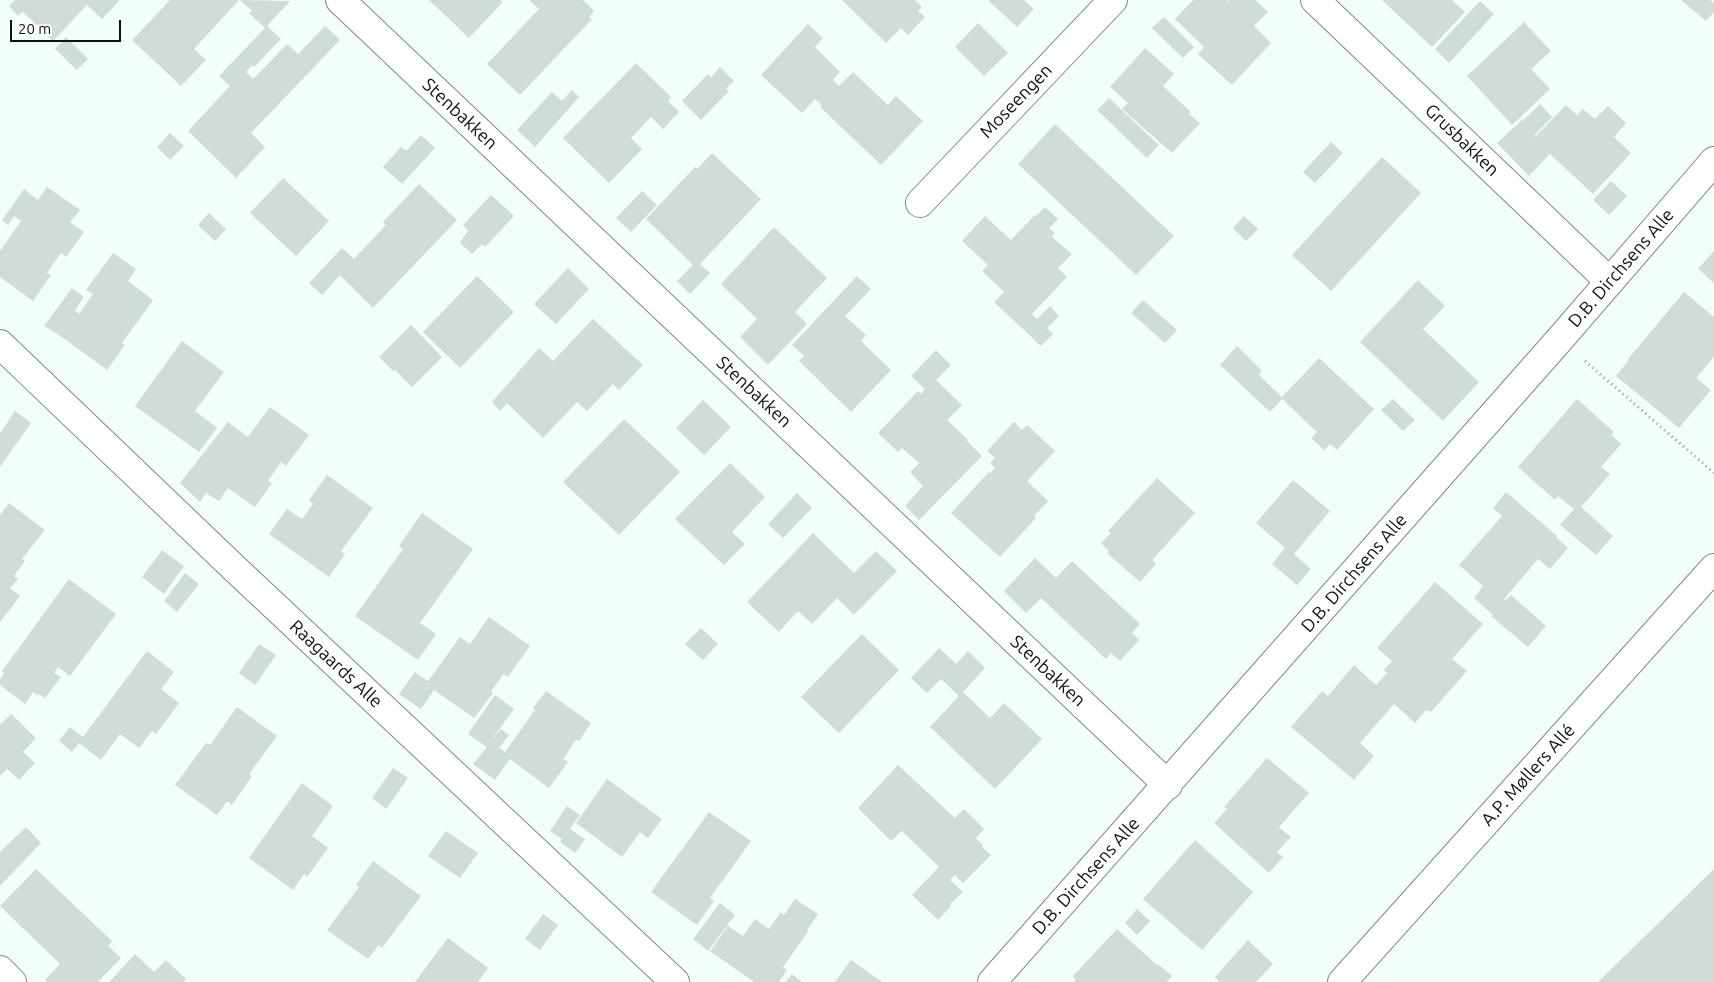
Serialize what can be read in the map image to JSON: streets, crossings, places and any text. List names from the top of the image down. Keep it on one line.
{"streets":{"street":["Moseengen","Stenbakken","Grusbakken","D.B. Dirchsens Alle","Raagaards Alle","A.P. Møllers Allé"]},"crossings":[["Stenbakken","D.B. Dirchsens Alle"],["Grusbakken","D.B. Dirchsens Alle"]],"scale_bar":"20 m"}
